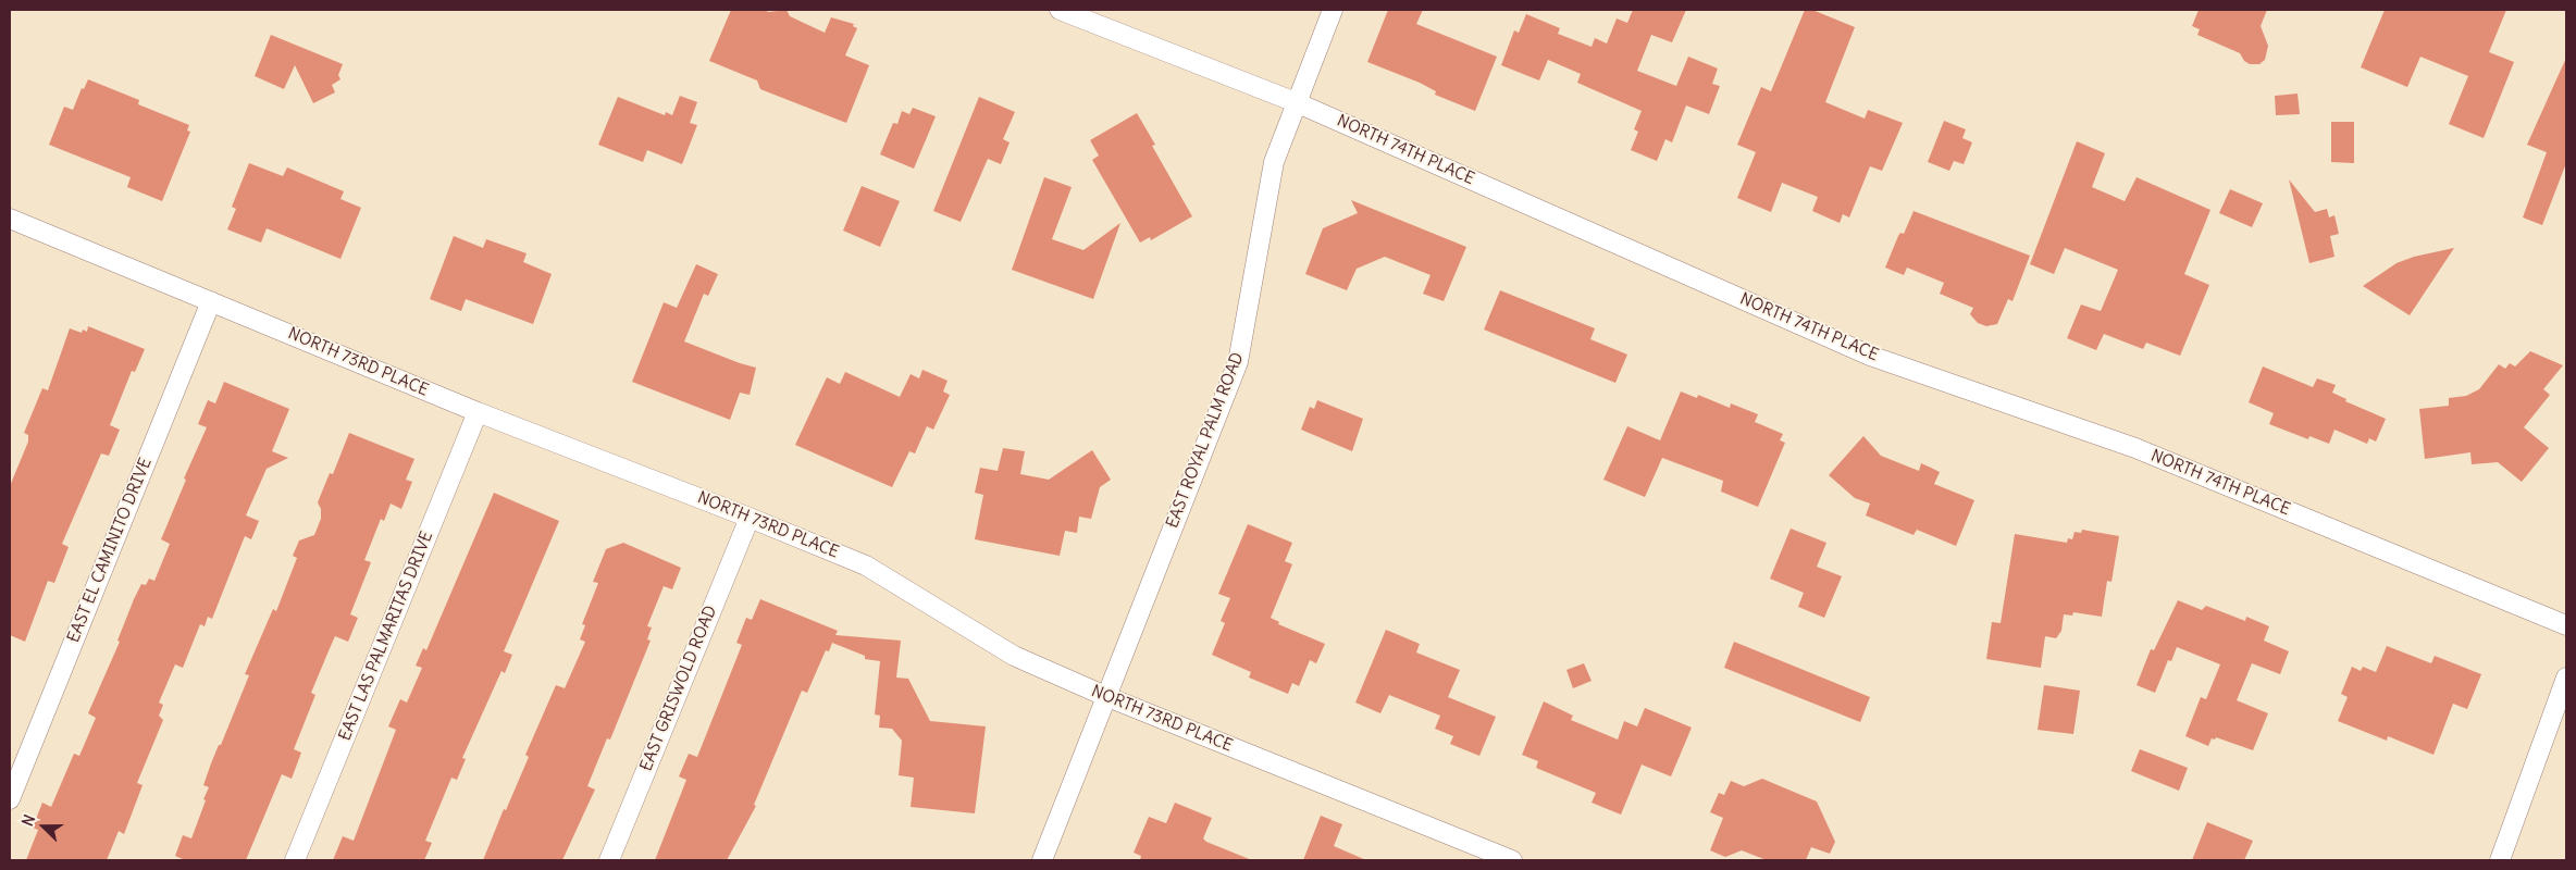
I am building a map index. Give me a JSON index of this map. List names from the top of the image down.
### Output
{
  "streets": {
    "street": [
      "NORTH 74TH PLACE",
      "NORTH 73RD PLACE",
      "EAST ROYAL PALM ROAD",
      "EAST EL CAMINITO DRIVE",
      "EAST LAS PALMARITAS DRIVE",
      "EAST GRISWOLD ROAD"
    ]
  },
  "crossings": [
    ["NORTH 74TH PLACE", "EAST ROYAL PALM ROAD"],
    ["NORTH 73RD PLACE", "EAST ROYAL PALM ROAD"],
    ["NORTH 73RD PLACE", "EAST EL CAMINITO DRIVE"],
    ["NORTH 73RD PLACE", "EAST LAS PALMARITAS DRIVE"],
    ["NORTH 73RD PLACE", "EAST GRISWOLD ROAD"]
  ],
  "north": "left"
}
